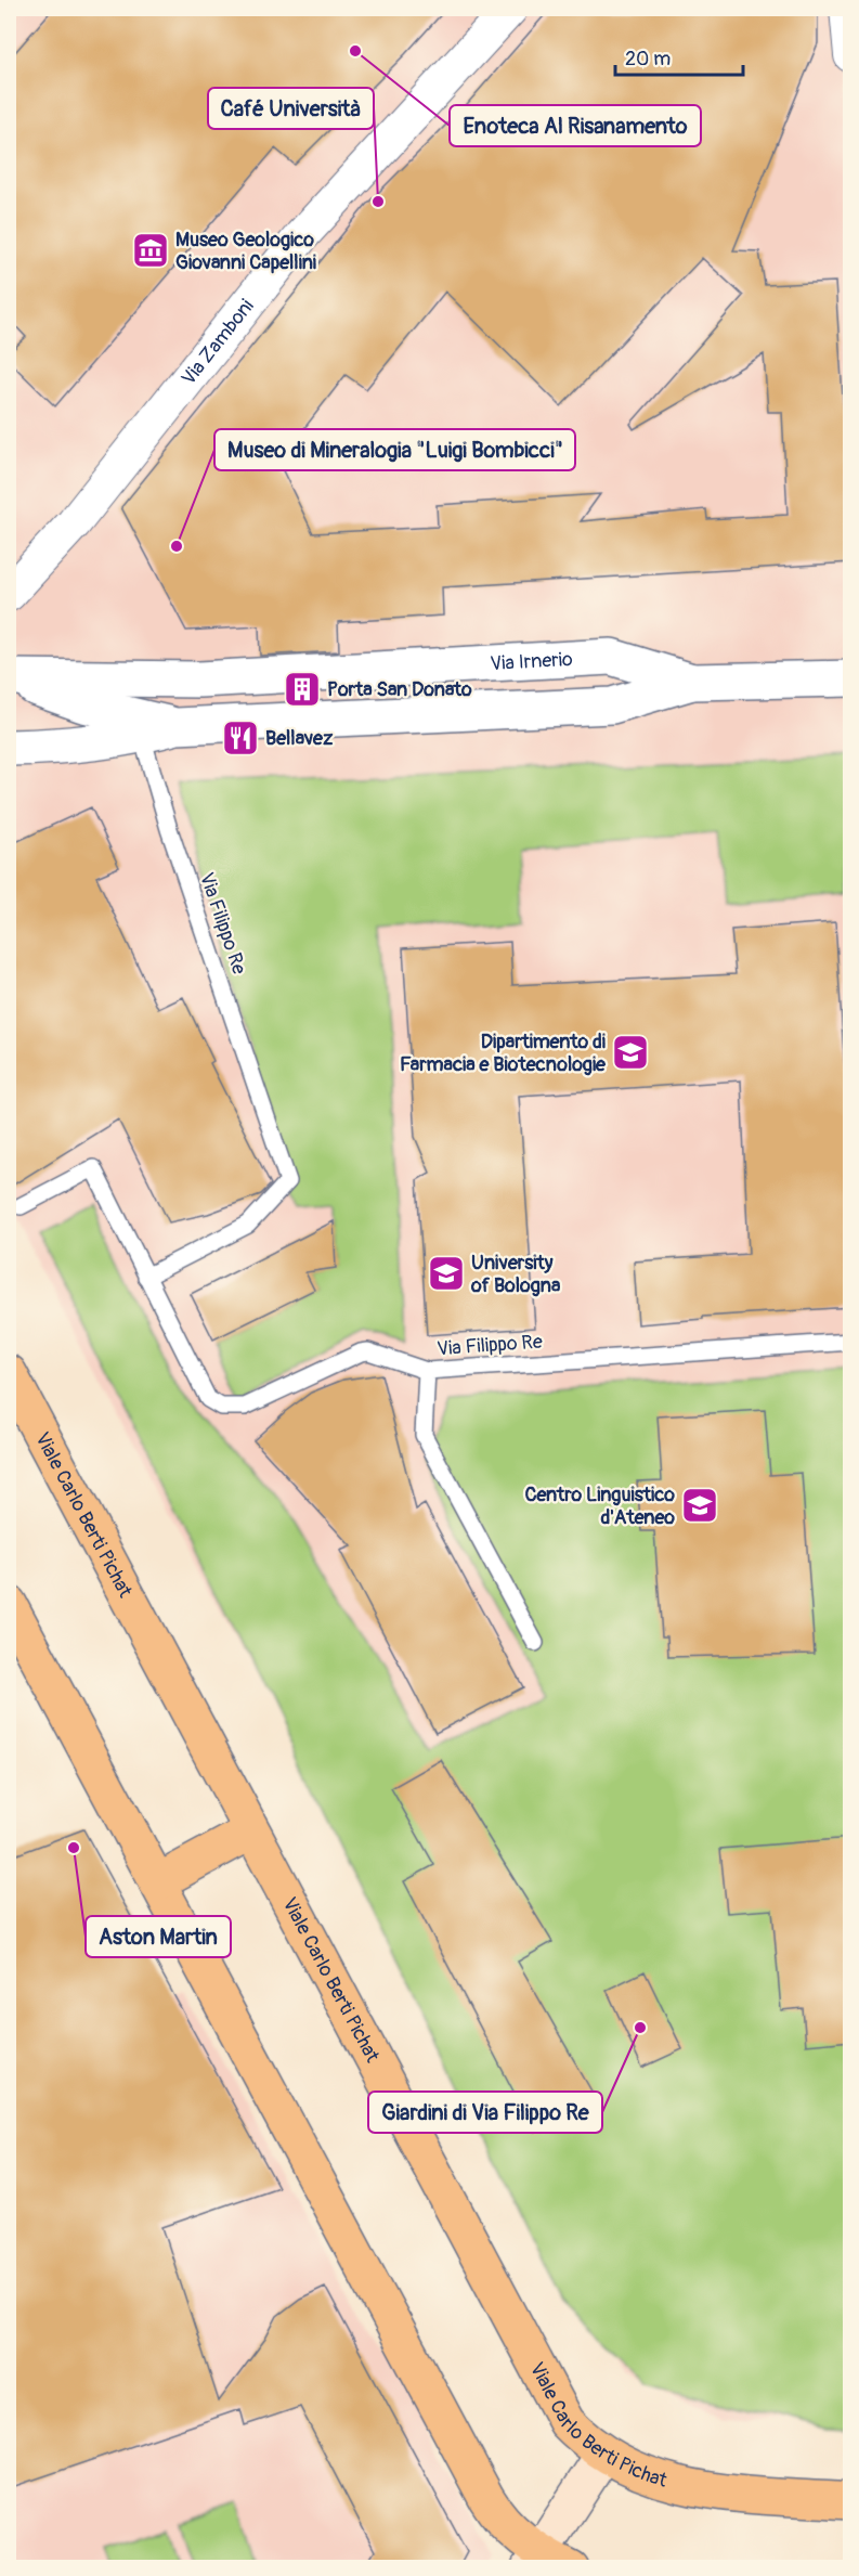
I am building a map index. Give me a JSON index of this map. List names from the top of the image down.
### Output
{
  "streets": {
    "main road": ["Viale Carlo Berti Pichat"],
    "street": ["Via Zamboni", "Via Irnerio"],
    "lane": ["Via Filippo Re"]
  },
  "places": {
    "other": [
      "Enoteca Al Risanamento",
      "Café Università",
      "Museo di Mineralogia \"Luigi Bombicci\"",
      "Aston Martin",
      "Giardini di Via Filippo Re"
    ],
    "museum": ["Museo Geologico Giovanni Capellini"],
    "building": ["Porta San Donato"],
    "restaurant": ["Bellavez"],
    "school or university": ["Dipartimento di Farmacia e Biotecnologie", "University of Bologna", "Centro Linguistico d'Ateneo"]
  },
  "scale_bar": "20 m"
}
